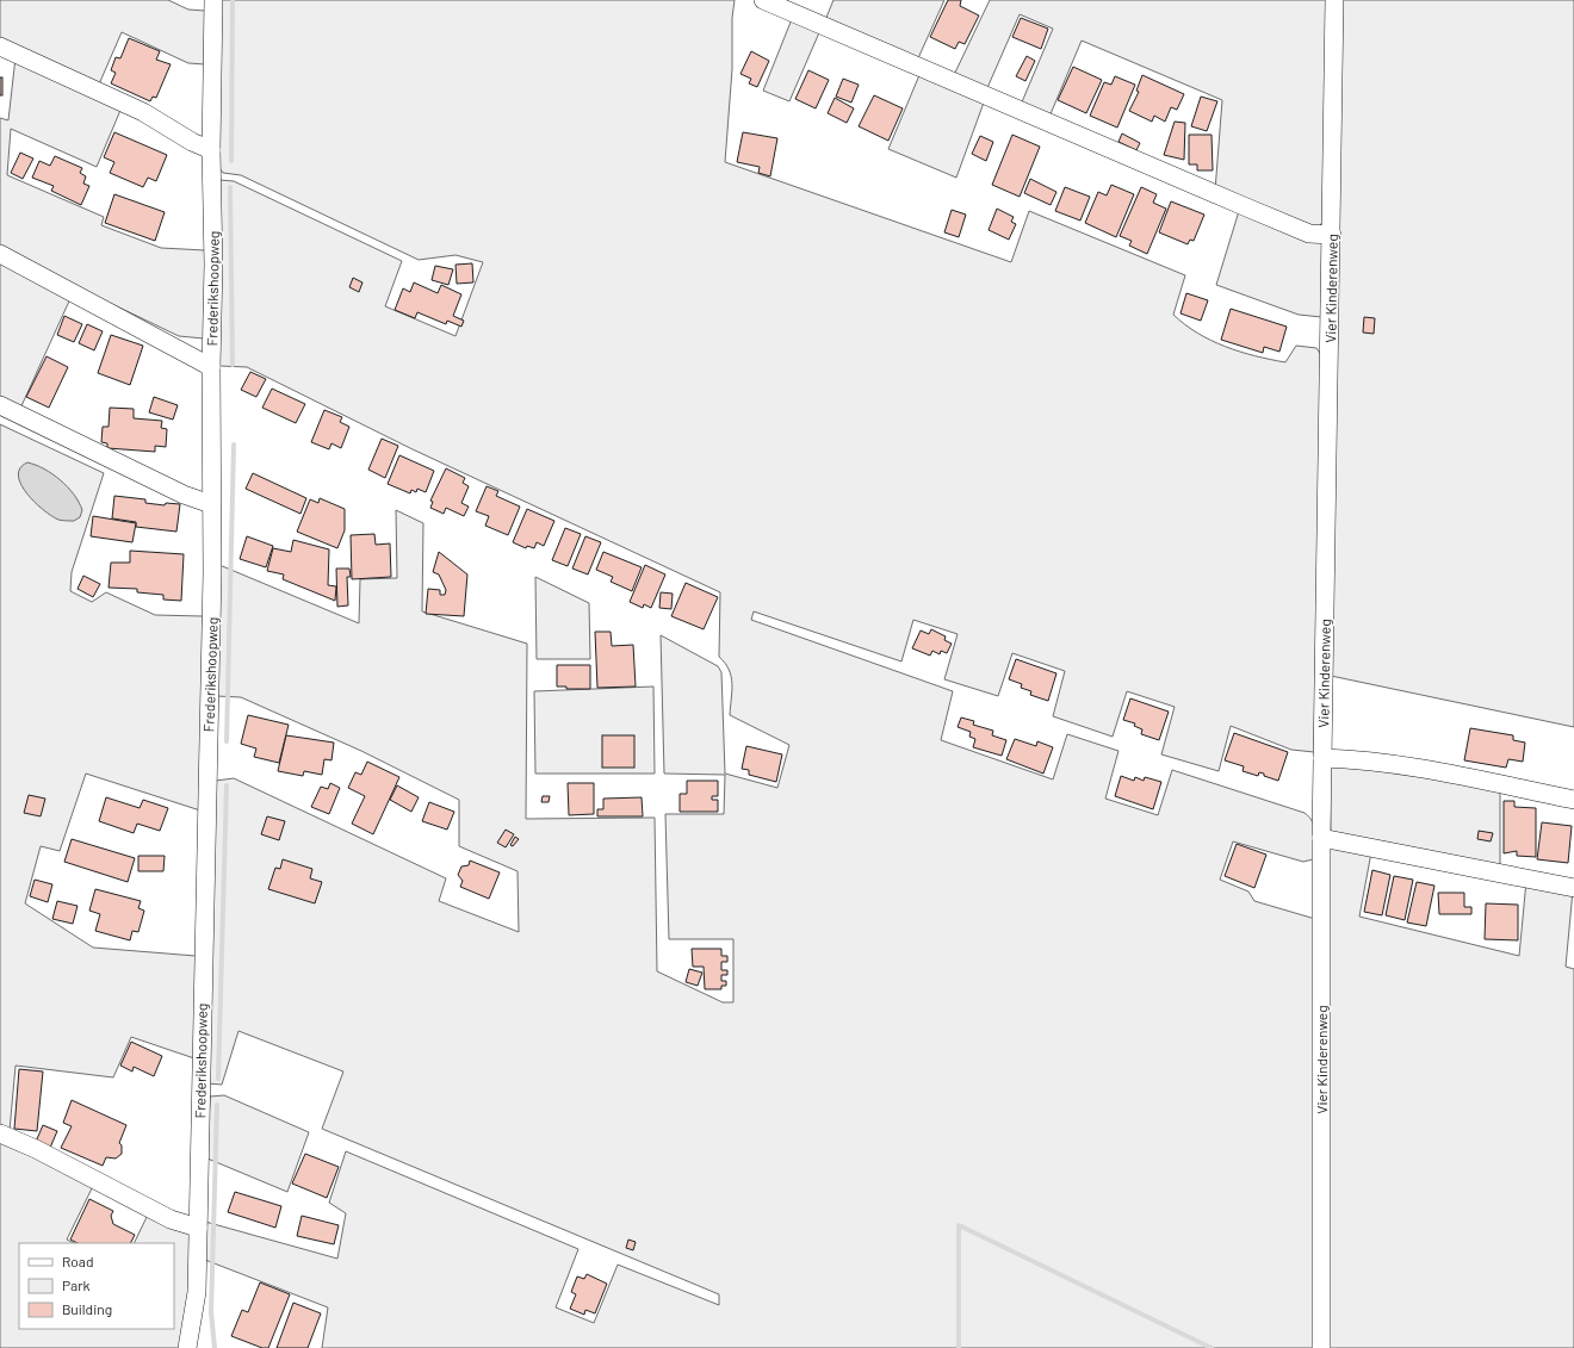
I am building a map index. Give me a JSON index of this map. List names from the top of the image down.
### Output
{
  "streets": {
    "street": ["Frederikshoopweg", "Vier Kinderenweg"]
  },
  "legend": ["Road", "Park", "Building"]
}
